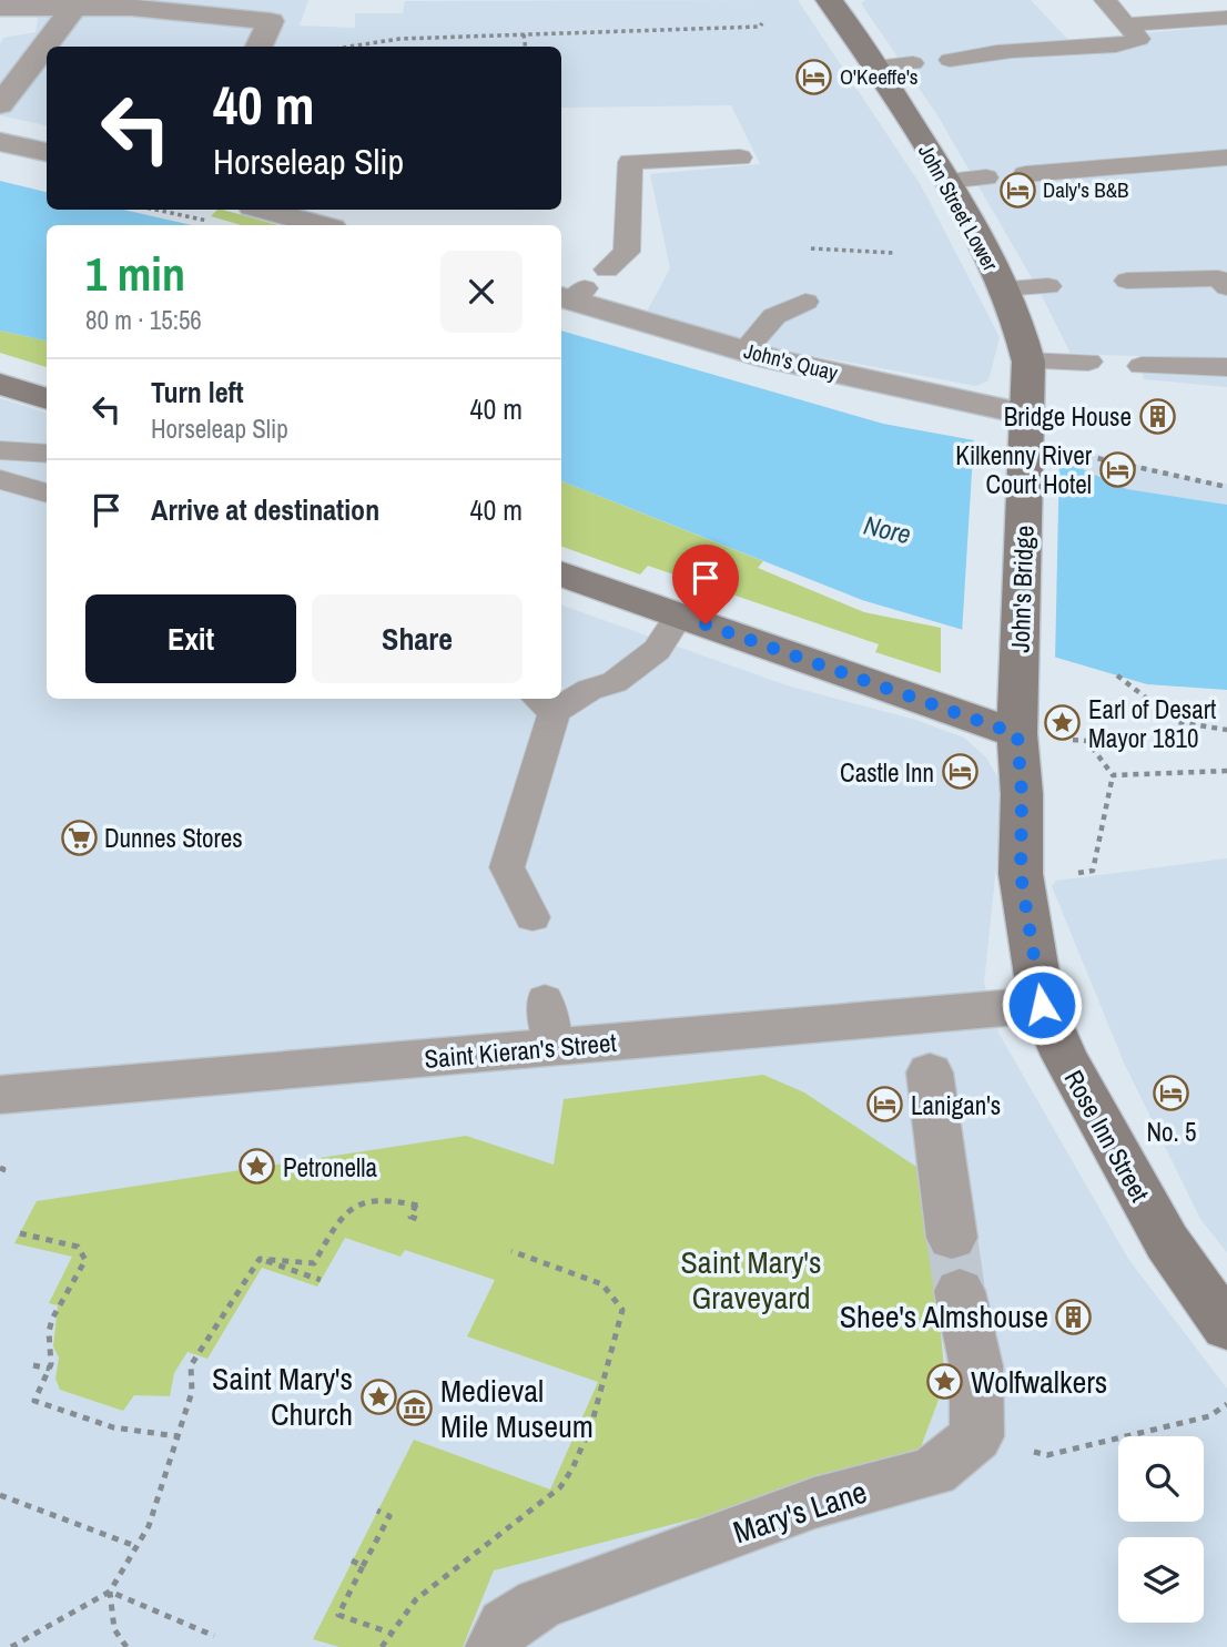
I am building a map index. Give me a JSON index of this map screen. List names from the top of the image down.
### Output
{
  "streets": {
    "main road": ["John Street Lower", "John's Bridge", "Rose Inn Street"],
    "street": ["John's Quay", "Saint Kieran's Street", "Mary's Lane"]
  },
  "crossings": [
    ["John Street Lower", "John's Quay"],
    ["John Street Lower", "John's Bridge"],
    ["John's Quay", "John's Bridge"],
    ["John's Bridge", "Rose Inn Street"],
    ["Saint Kieran's Street", "Rose Inn Street"]
  ],
  "water": ["Nore"],
  "parks": ["Saint Mary's Graveyard"],
  "places": {
    "hotel": [
      "O'Keeffe's",
      "Daly's B&B",
      "Kilkenny River Court Hotel",
      "Castle Inn",
      "No. 5",
      "Lanigan's"
    ],
    "building": ["Bridge House", "Shee's Almshouse"],
    "place": [
      "Earl of Desart Mayor 1810",
      "Petronella",
      "Wolfwalkers",
      "Saint Mary's Church"
    ],
    "supermarket": ["Dunnes Stores"],
    "museum": ["Medieval Mile Museum"]
  },
  "page": {
    "turn": ["40 m", "Horseleap Slip"],
    "heading": ["1 min", "80 m · 15:56"],
    "list": [
      {
        "name": "Turn left",
        "note": "Horseleap Slip",
        "value": "40 m"
      },
      {
        "name": "Arrive at destination",
        "value": "40 m"
      }
    ],
    "buttons": ["Exit", "Share"]
  }
}
